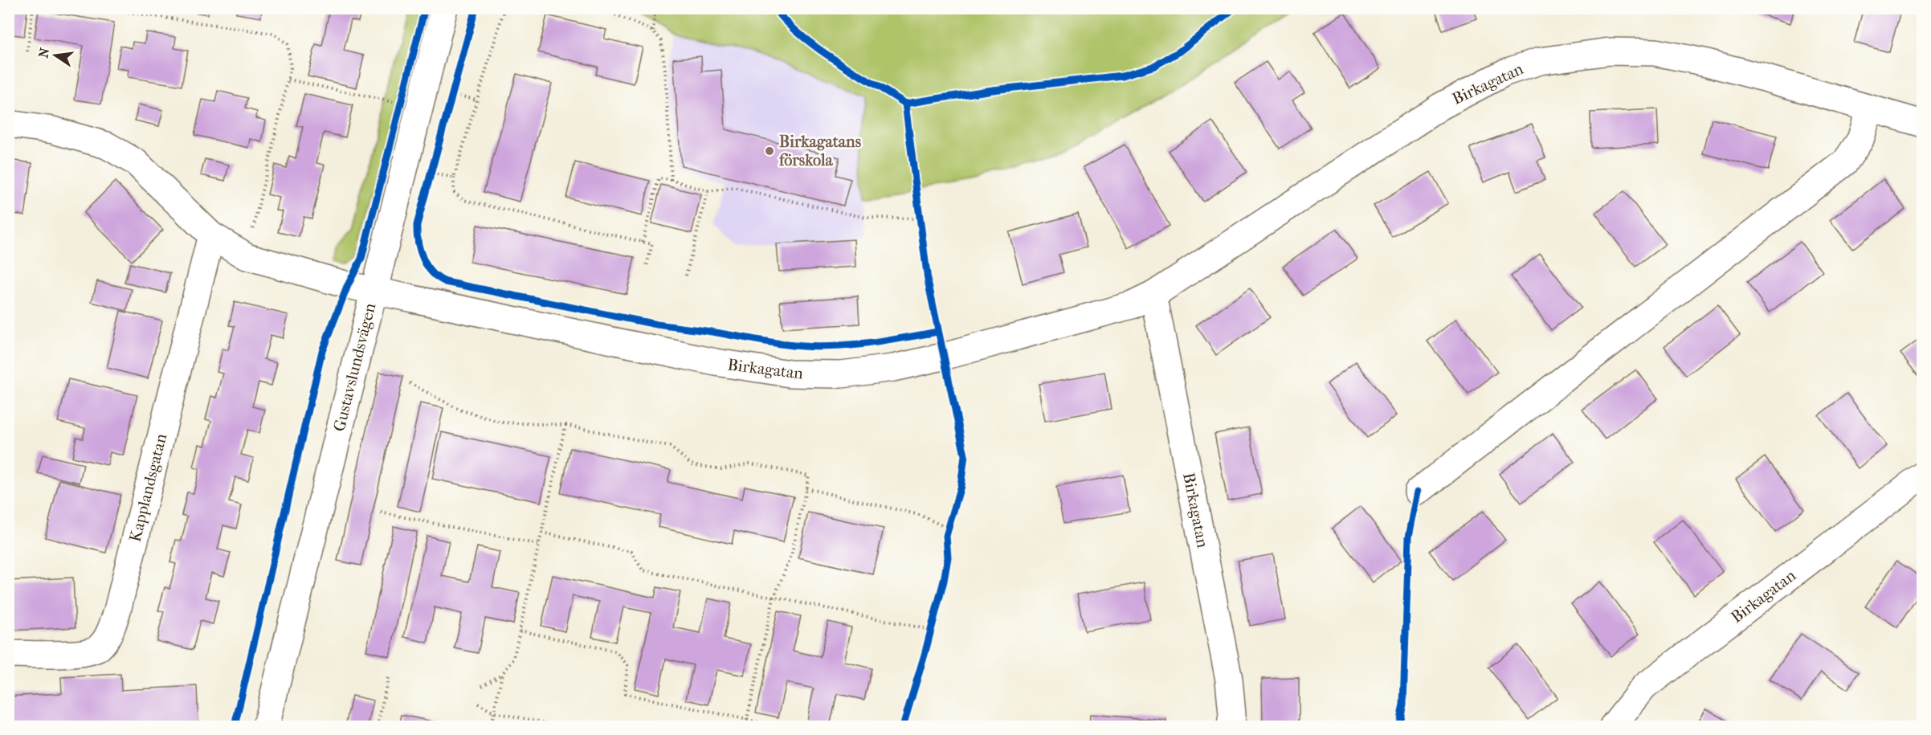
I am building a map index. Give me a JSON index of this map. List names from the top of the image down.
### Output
{
  "streets": {
    "street": ["Birkagatan", "Gustavslundsvägen", "Kapplandsgatan"]
  },
  "crossings": [
    ["Birkagatan", "Gustavslundsvägen"],
    ["Birkagatan", "Kapplandsgatan"]
  ],
  "places": ["Birkagatans förskola"],
  "north": "left"
}
